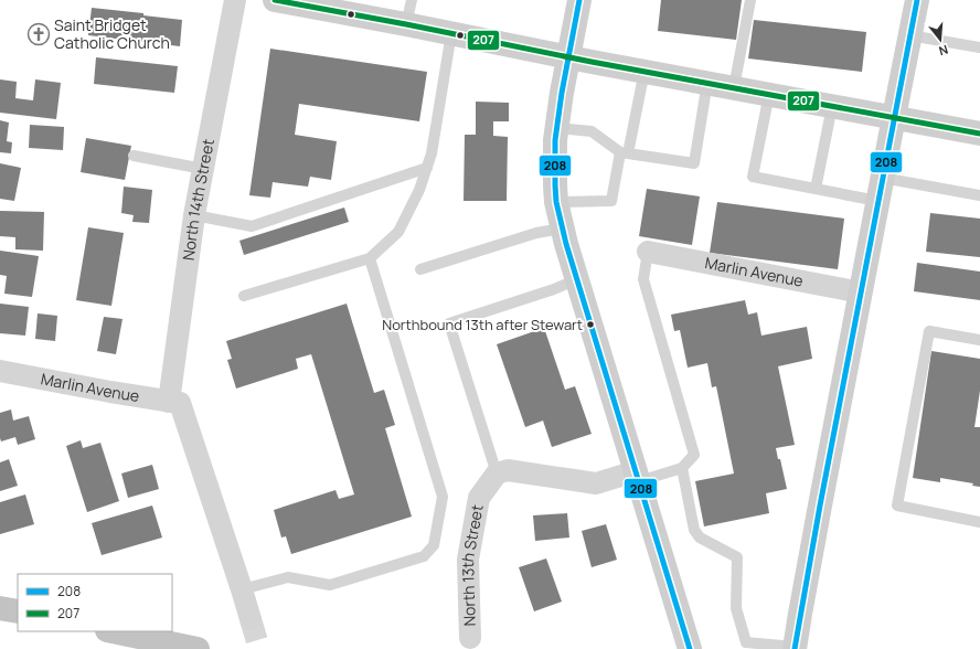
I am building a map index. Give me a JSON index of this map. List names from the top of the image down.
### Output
{
  "streets": {
    "street": ["North 14th Street", "Marlin Avenue", "North 13th Street"]
  },
  "crossings": [
    ["North 14th Street", "Marlin Avenue"]
  ],
  "places": {
    "church": ["Saint Bridget Catholic Church"],
    "other": ["Northbound 13th after Stewart"]
  },
  "lines": ["transit line 208", "transit line 207"],
  "legend": ["208", "207"],
  "north": "bottom"
}
